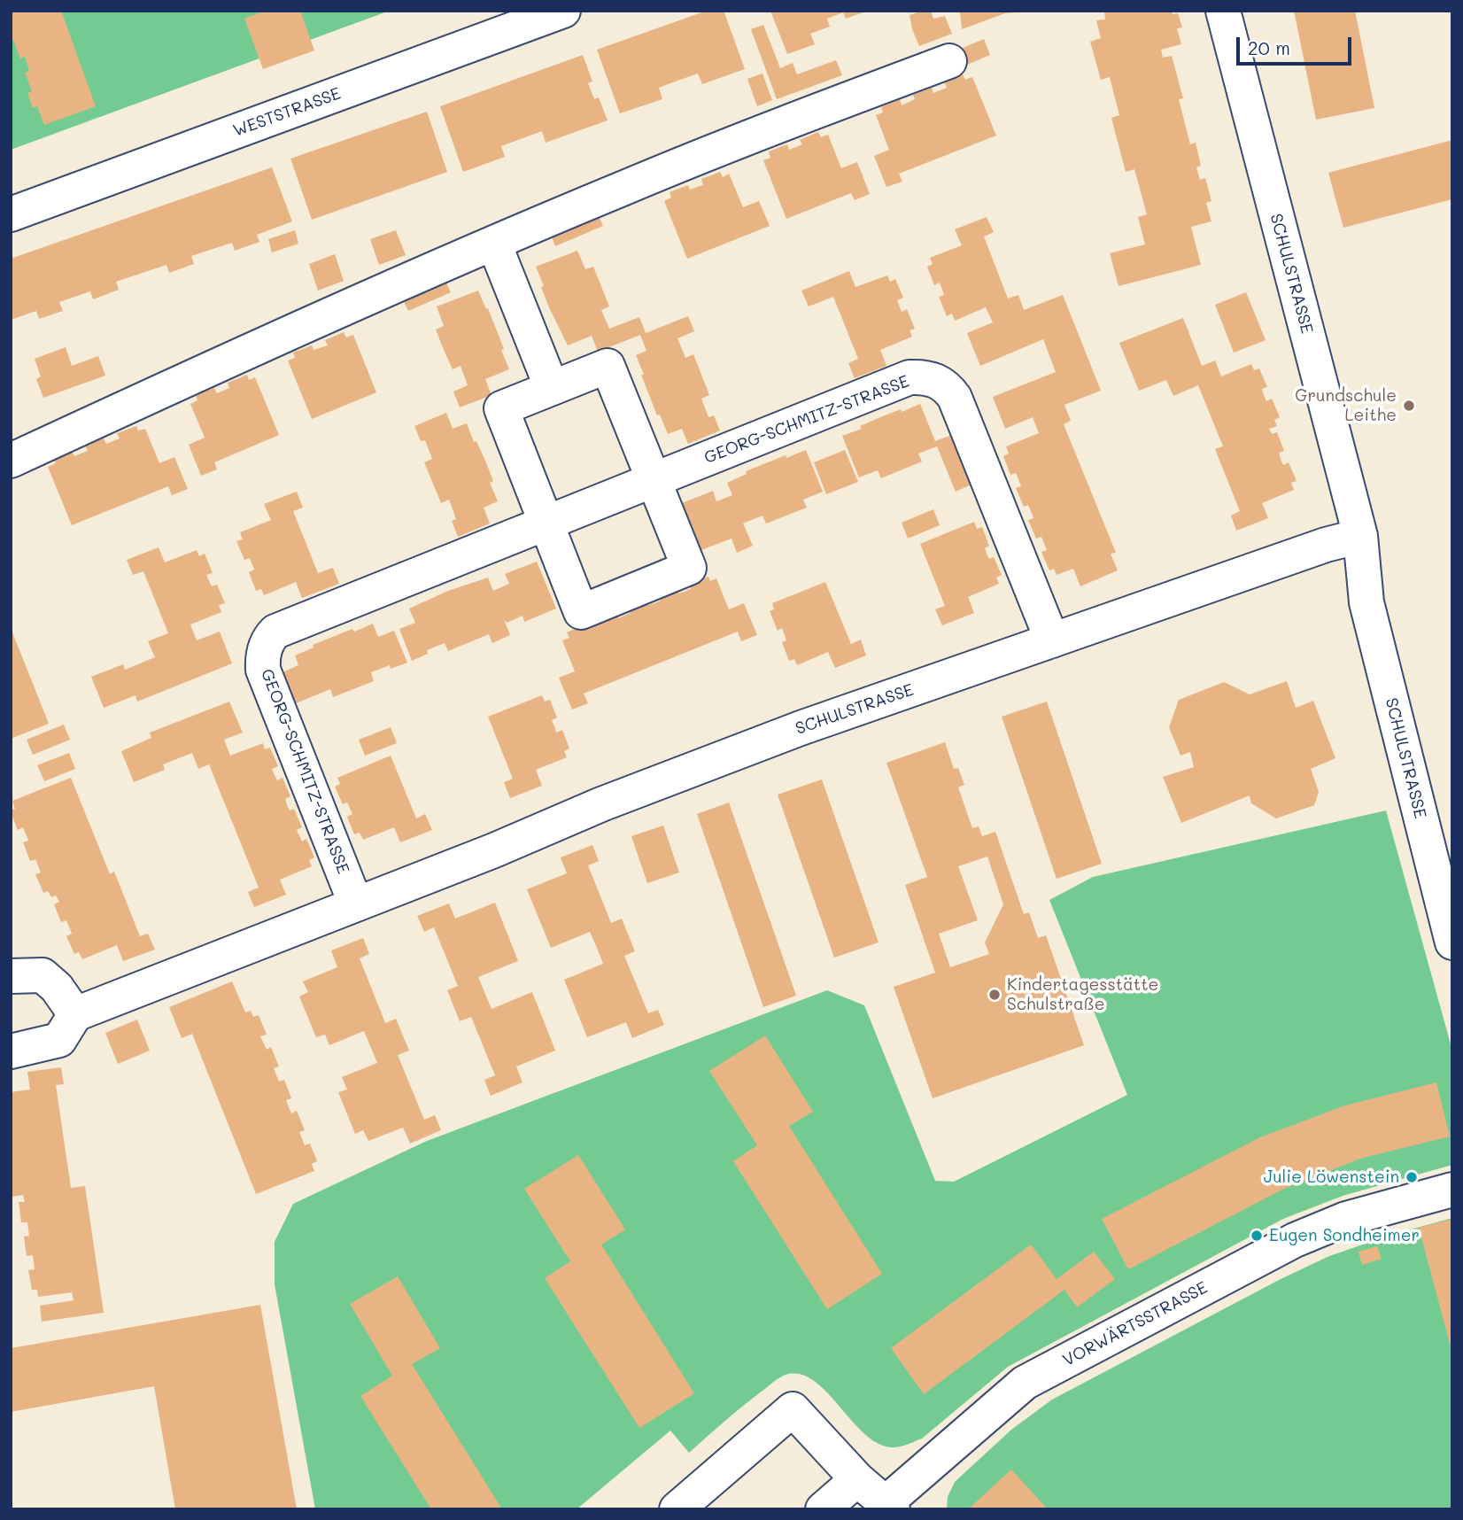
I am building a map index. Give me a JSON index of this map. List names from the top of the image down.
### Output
{
  "streets": {
    "street": [
      "WESTSTRASSE",
      "SCHULSTRASSE",
      "GEORG-SCHMITZ-STRASSE",
      "VORWÄRTSSTRASSE"
    ]
  },
  "crossings": [
    ["SCHULSTRASSE", "GEORG-SCHMITZ-STRASSE"]
  ],
  "places": [
    "Grundschule Leithe",
    "Kindertagesstätte Schulstraße",
    "Julie Löwenstein",
    "Eugen Sondheimer"
  ],
  "scale_bar": "20 m"
}
